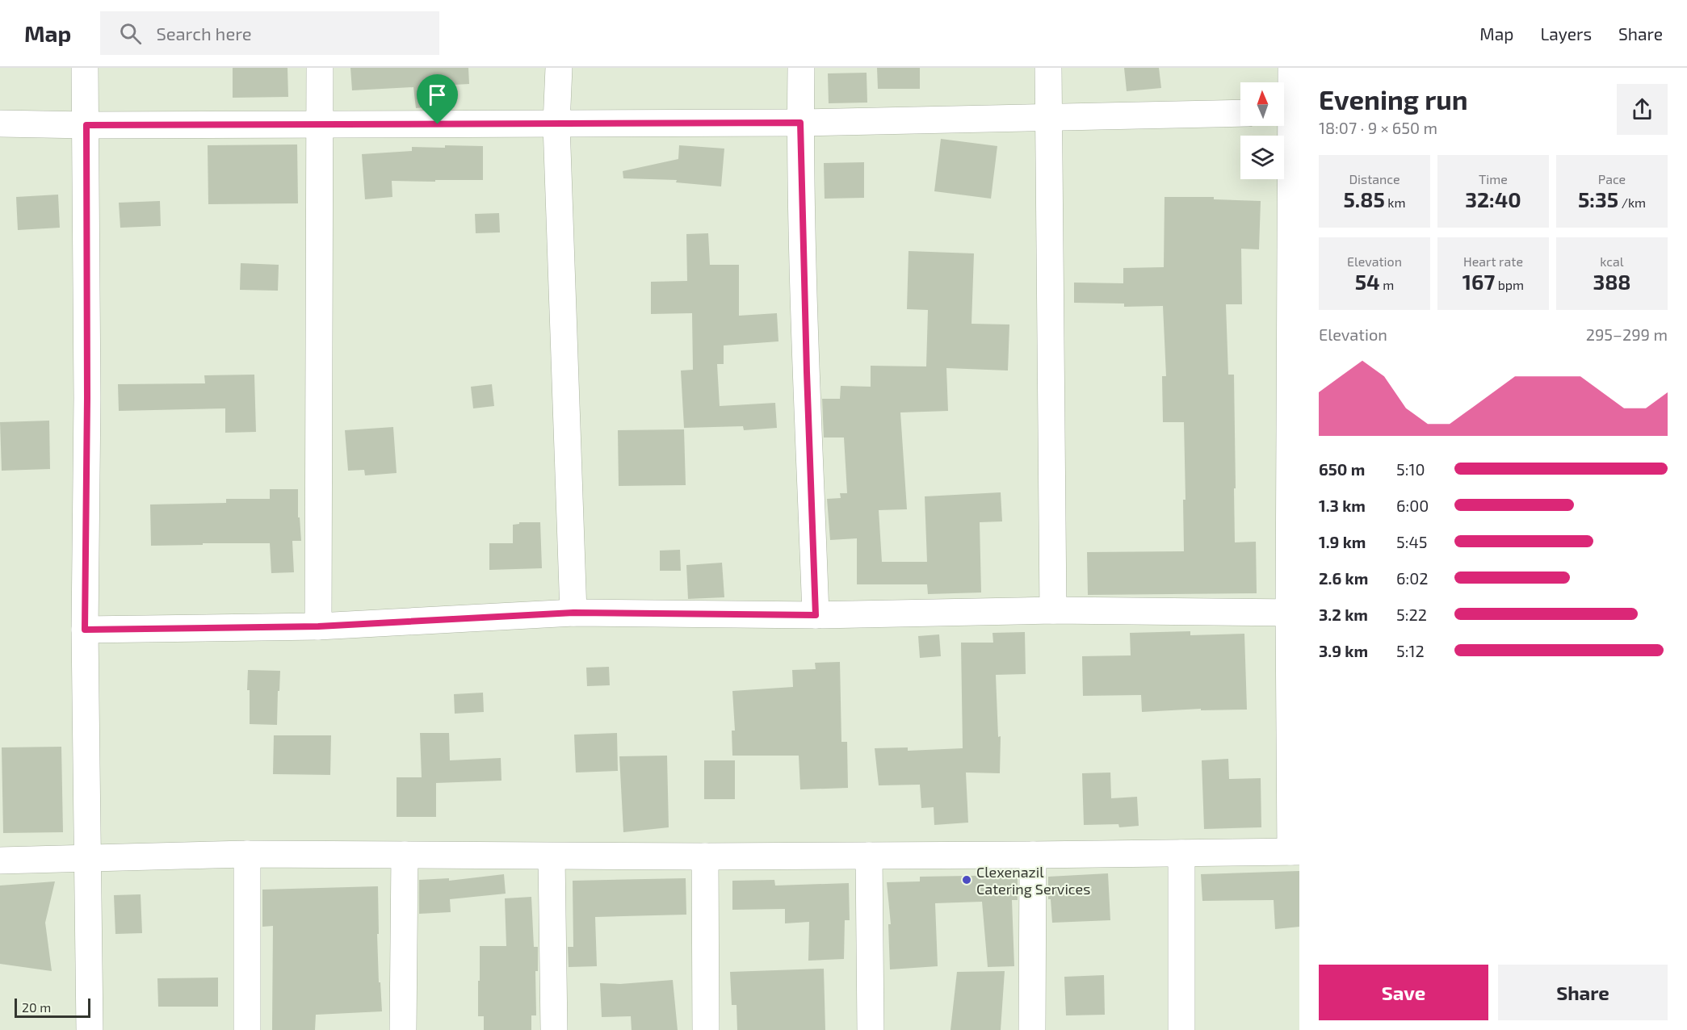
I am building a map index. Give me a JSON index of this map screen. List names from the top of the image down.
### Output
{
  "places": ["Clexenazil Catering Services"],
  "scale_bar": "20 m",
  "north": "top",
  "page": {
    "header": "Map",
    "search": "Search here",
    "nav": ["Map", "Layers", "Share"],
    "heading": ["Evening run", "18:07 · 9 × 650 m"],
    "stats": [
      ["Distance", "5.85 km"],
      ["Time", "32:40"],
      ["Pace", "5:35 /km"],
      ["Elevation", "54 m"],
      ["Heart rate", "167 bpm"],
      ["kcal", "388"]
    ],
    "chart": ["Elevation", "295–299 m"],
    "list": [
      {
        "name": "650 m",
        "note": "5:10"
      },
      {
        "name": "1.3 km",
        "note": "6:00"
      },
      {
        "name": "1.9 km",
        "note": "5:45"
      },
      {
        "name": "2.6 km",
        "note": "6:02"
      },
      {
        "name": "3.2 km",
        "note": "5:22"
      },
      {
        "name": "3.9 km",
        "note": "5:12"
      }
    ],
    "buttons": ["Save", "Share"],
    "scale": "20 m"
  }
}
